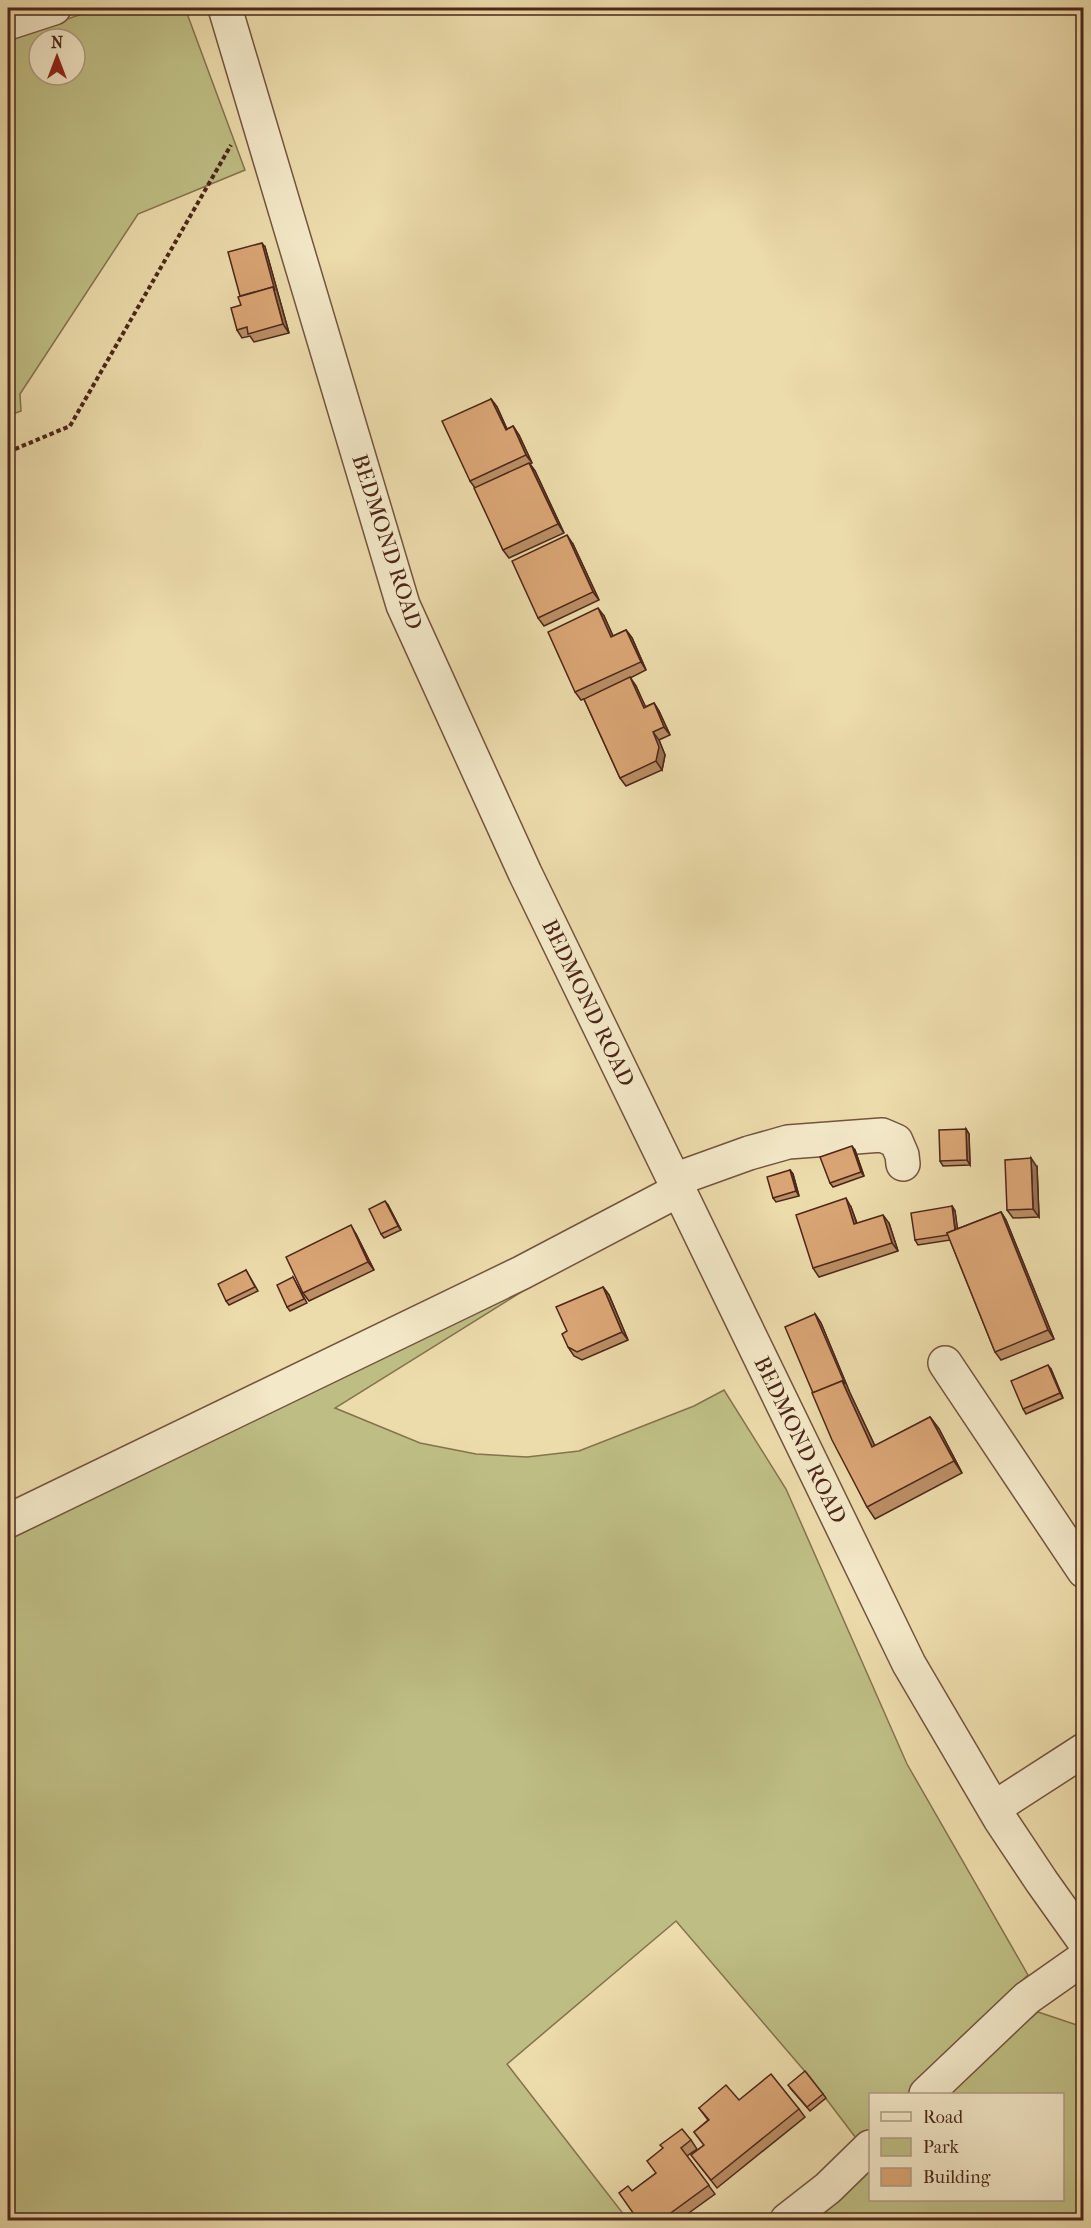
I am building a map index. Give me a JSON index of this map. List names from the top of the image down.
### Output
{
  "streets": {
    "street": ["BEDMOND ROAD"]
  },
  "legend": ["Road", "Park", "Building"],
  "north": "top"
}
